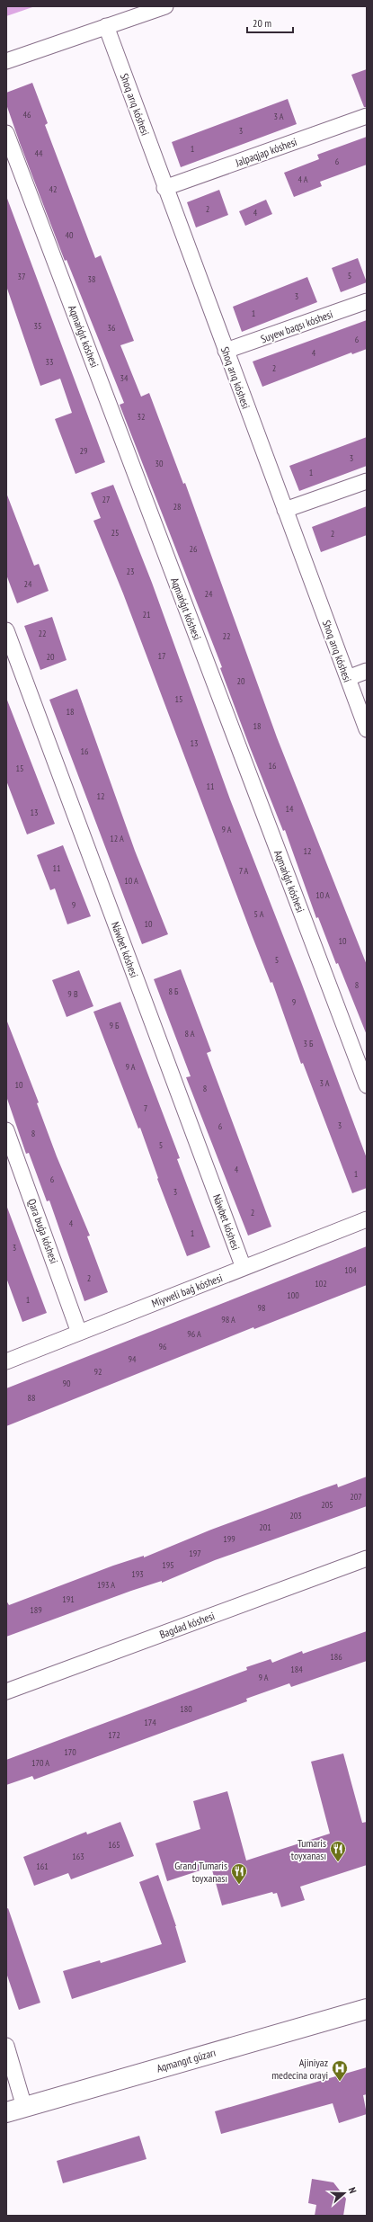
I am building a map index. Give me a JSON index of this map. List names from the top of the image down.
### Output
{
  "streets": {
    "street": [
      "Shoq arıq kóshesi",
      "Jalpaqjap kóshesi",
      "Suyew baqsı kóshesi",
      "Aqmańǵıt kóshesi",
      "Náwbet kóshesi",
      "Qara buǵa kóshesi",
      "Miyweli baǵ kóshesi",
      "Bagdad kóshesi",
      "Aqmangıt gúzarı"
    ]
  },
  "crossings": [
    ["Shoq arıq kóshesi", "Jalpaqjap kóshesi"],
    ["Shoq arıq kóshesi", "Suyew baqsı kóshesi"],
    ["Náwbet kóshesi", "Miyweli baǵ kóshesi"],
    ["Qara buǵa kóshesi", "Miyweli baǵ kóshesi"]
  ],
  "places": {
    "restaurant": ["Tumaris toyxanası", "Grand Tumaris toyxanası"],
    "hospital": ["Ajiniyaz medecina orayi"]
  },
  "house_numbers": [
    "46",
    "3 А",
    "3",
    "1",
    "44",
    "6",
    "4 А",
    "42",
    "2",
    "4",
    "40",
    "5",
    "37",
    "38",
    "3",
    "1",
    "35",
    "36",
    "6",
    "4",
    "33",
    "2",
    "34",
    "32",
    "29",
    "3",
    "30",
    "1",
    "27",
    "28",
    "25",
    "2",
    "26",
    "23",
    "24",
    "24",
    "21",
    "22",
    "22",
    "17",
    "20",
    "20",
    "15",
    "18",
    "18",
    "13",
    "16",
    "16",
    "15",
    "11",
    "12",
    "14",
    "13",
    "9 А",
    "12 А",
    "12",
    "11",
    "7 А",
    "10 А",
    "10 А",
    "9",
    "5 А",
    "10",
    "10",
    "5",
    "8",
    "8 Б",
    "9 В",
    "9",
    "9 Б",
    "8 А",
    "3 Б",
    "9 А",
    "3 А",
    "10",
    "8",
    "7",
    "3",
    "6",
    "8",
    "5",
    "4",
    "1",
    "6",
    "3",
    "2",
    "4",
    "1",
    "3",
    "104",
    "2",
    "102",
    "100",
    "1",
    "98",
    "98 А",
    "96 А",
    "96",
    "94",
    "92",
    "90",
    "88",
    "207",
    "205",
    "203",
    "201",
    "199",
    "197",
    "195",
    "193",
    "193 А",
    "191",
    "189",
    "186",
    "184",
    "9 А",
    "180",
    "174",
    "172",
    "170",
    "170 А",
    "165",
    "163",
    "161"
  ],
  "scale_bar": "20 m",
  "north": "right"
}
